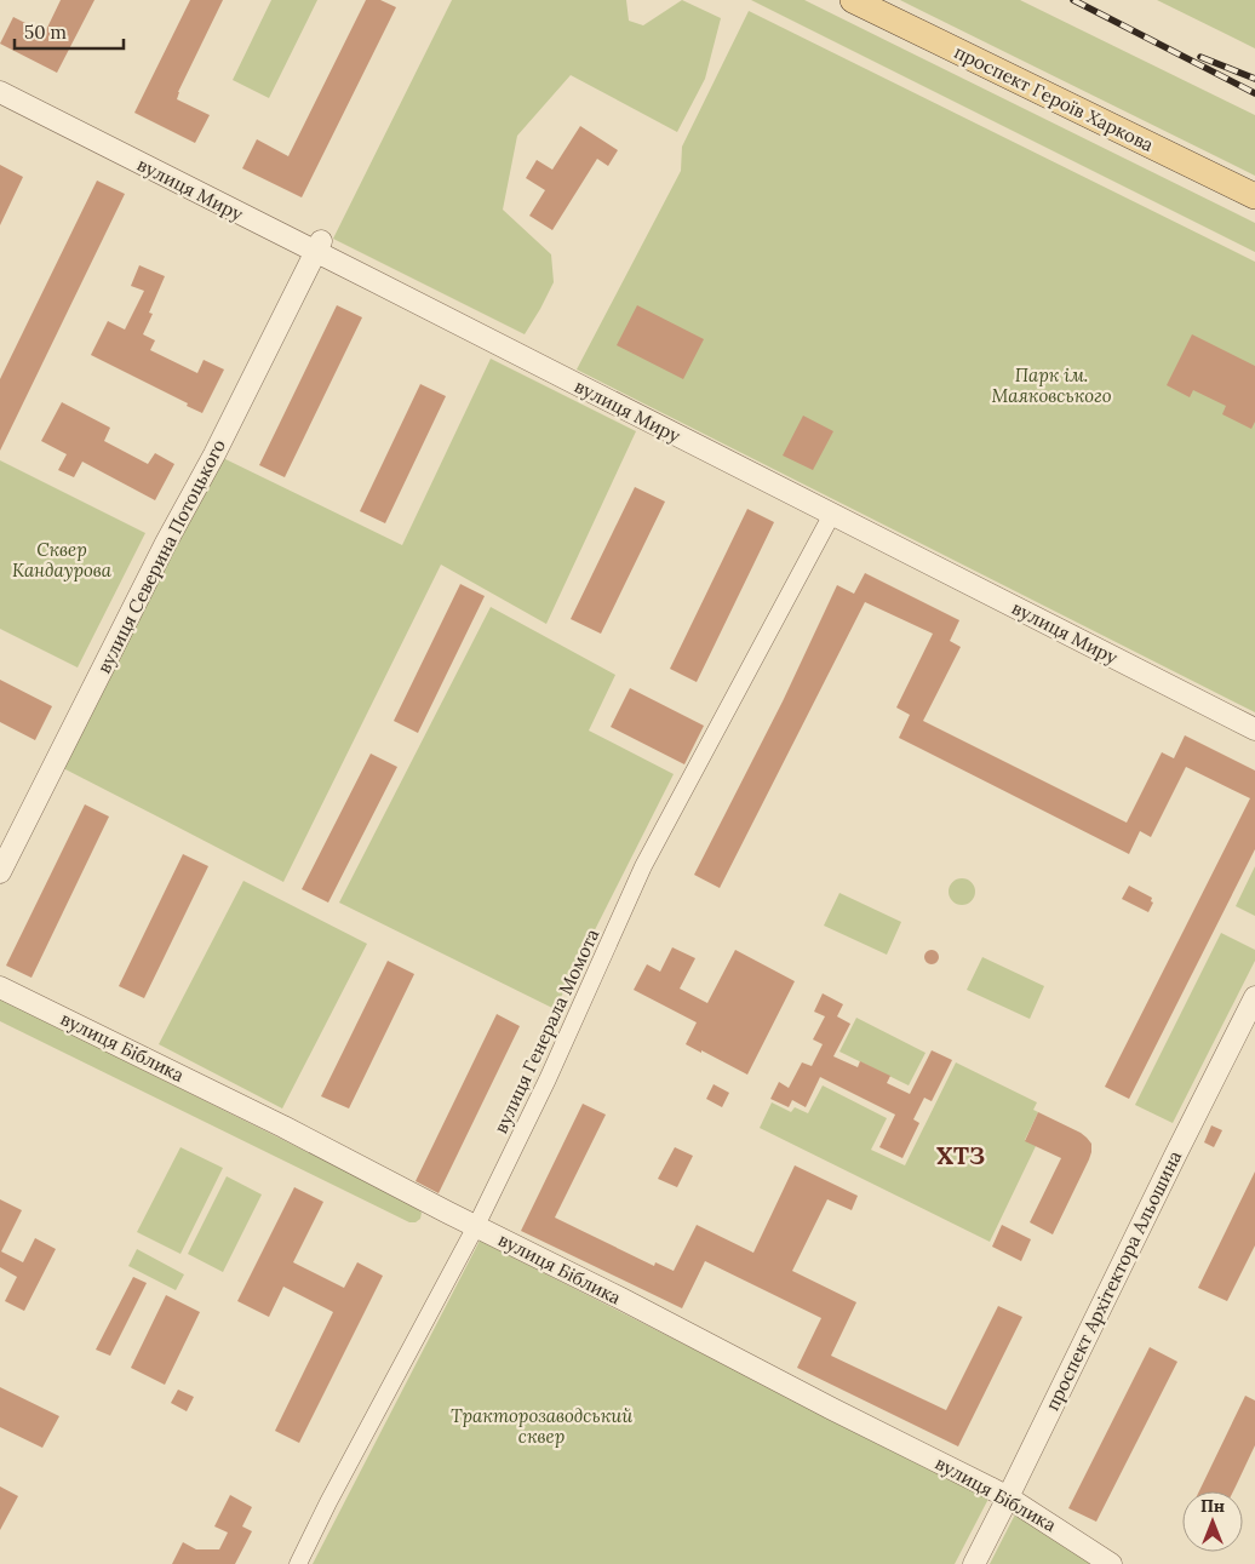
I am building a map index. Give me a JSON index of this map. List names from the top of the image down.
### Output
{
  "streets": {
    "main road": ["проспект Героїв Харкова"],
    "street": [
      "вулиця Миру",
      "вулиця Северина Потоцького",
      "вулиця Генерала Момота",
      "вулиця Біблика",
      "проспект Архітектора Альошина"
    ]
  },
  "crossings": [
    ["вулиця Миру", "вулиця Северина Потоцького"],
    ["вулиця Миру", "вулиця Генерала Момота"],
    ["вулиця Генерала Момота", "вулиця Біблика"],
    ["вулиця Біблика", "проспект Архітектора Альошина"]
  ],
  "districts": ["ХТЗ"],
  "parks": ["Парк ім. Маяковського", "Сквер Кандаурова", "Тракторозаводський сквер"],
  "scale_bar": "50 m",
  "north": "top"
}
